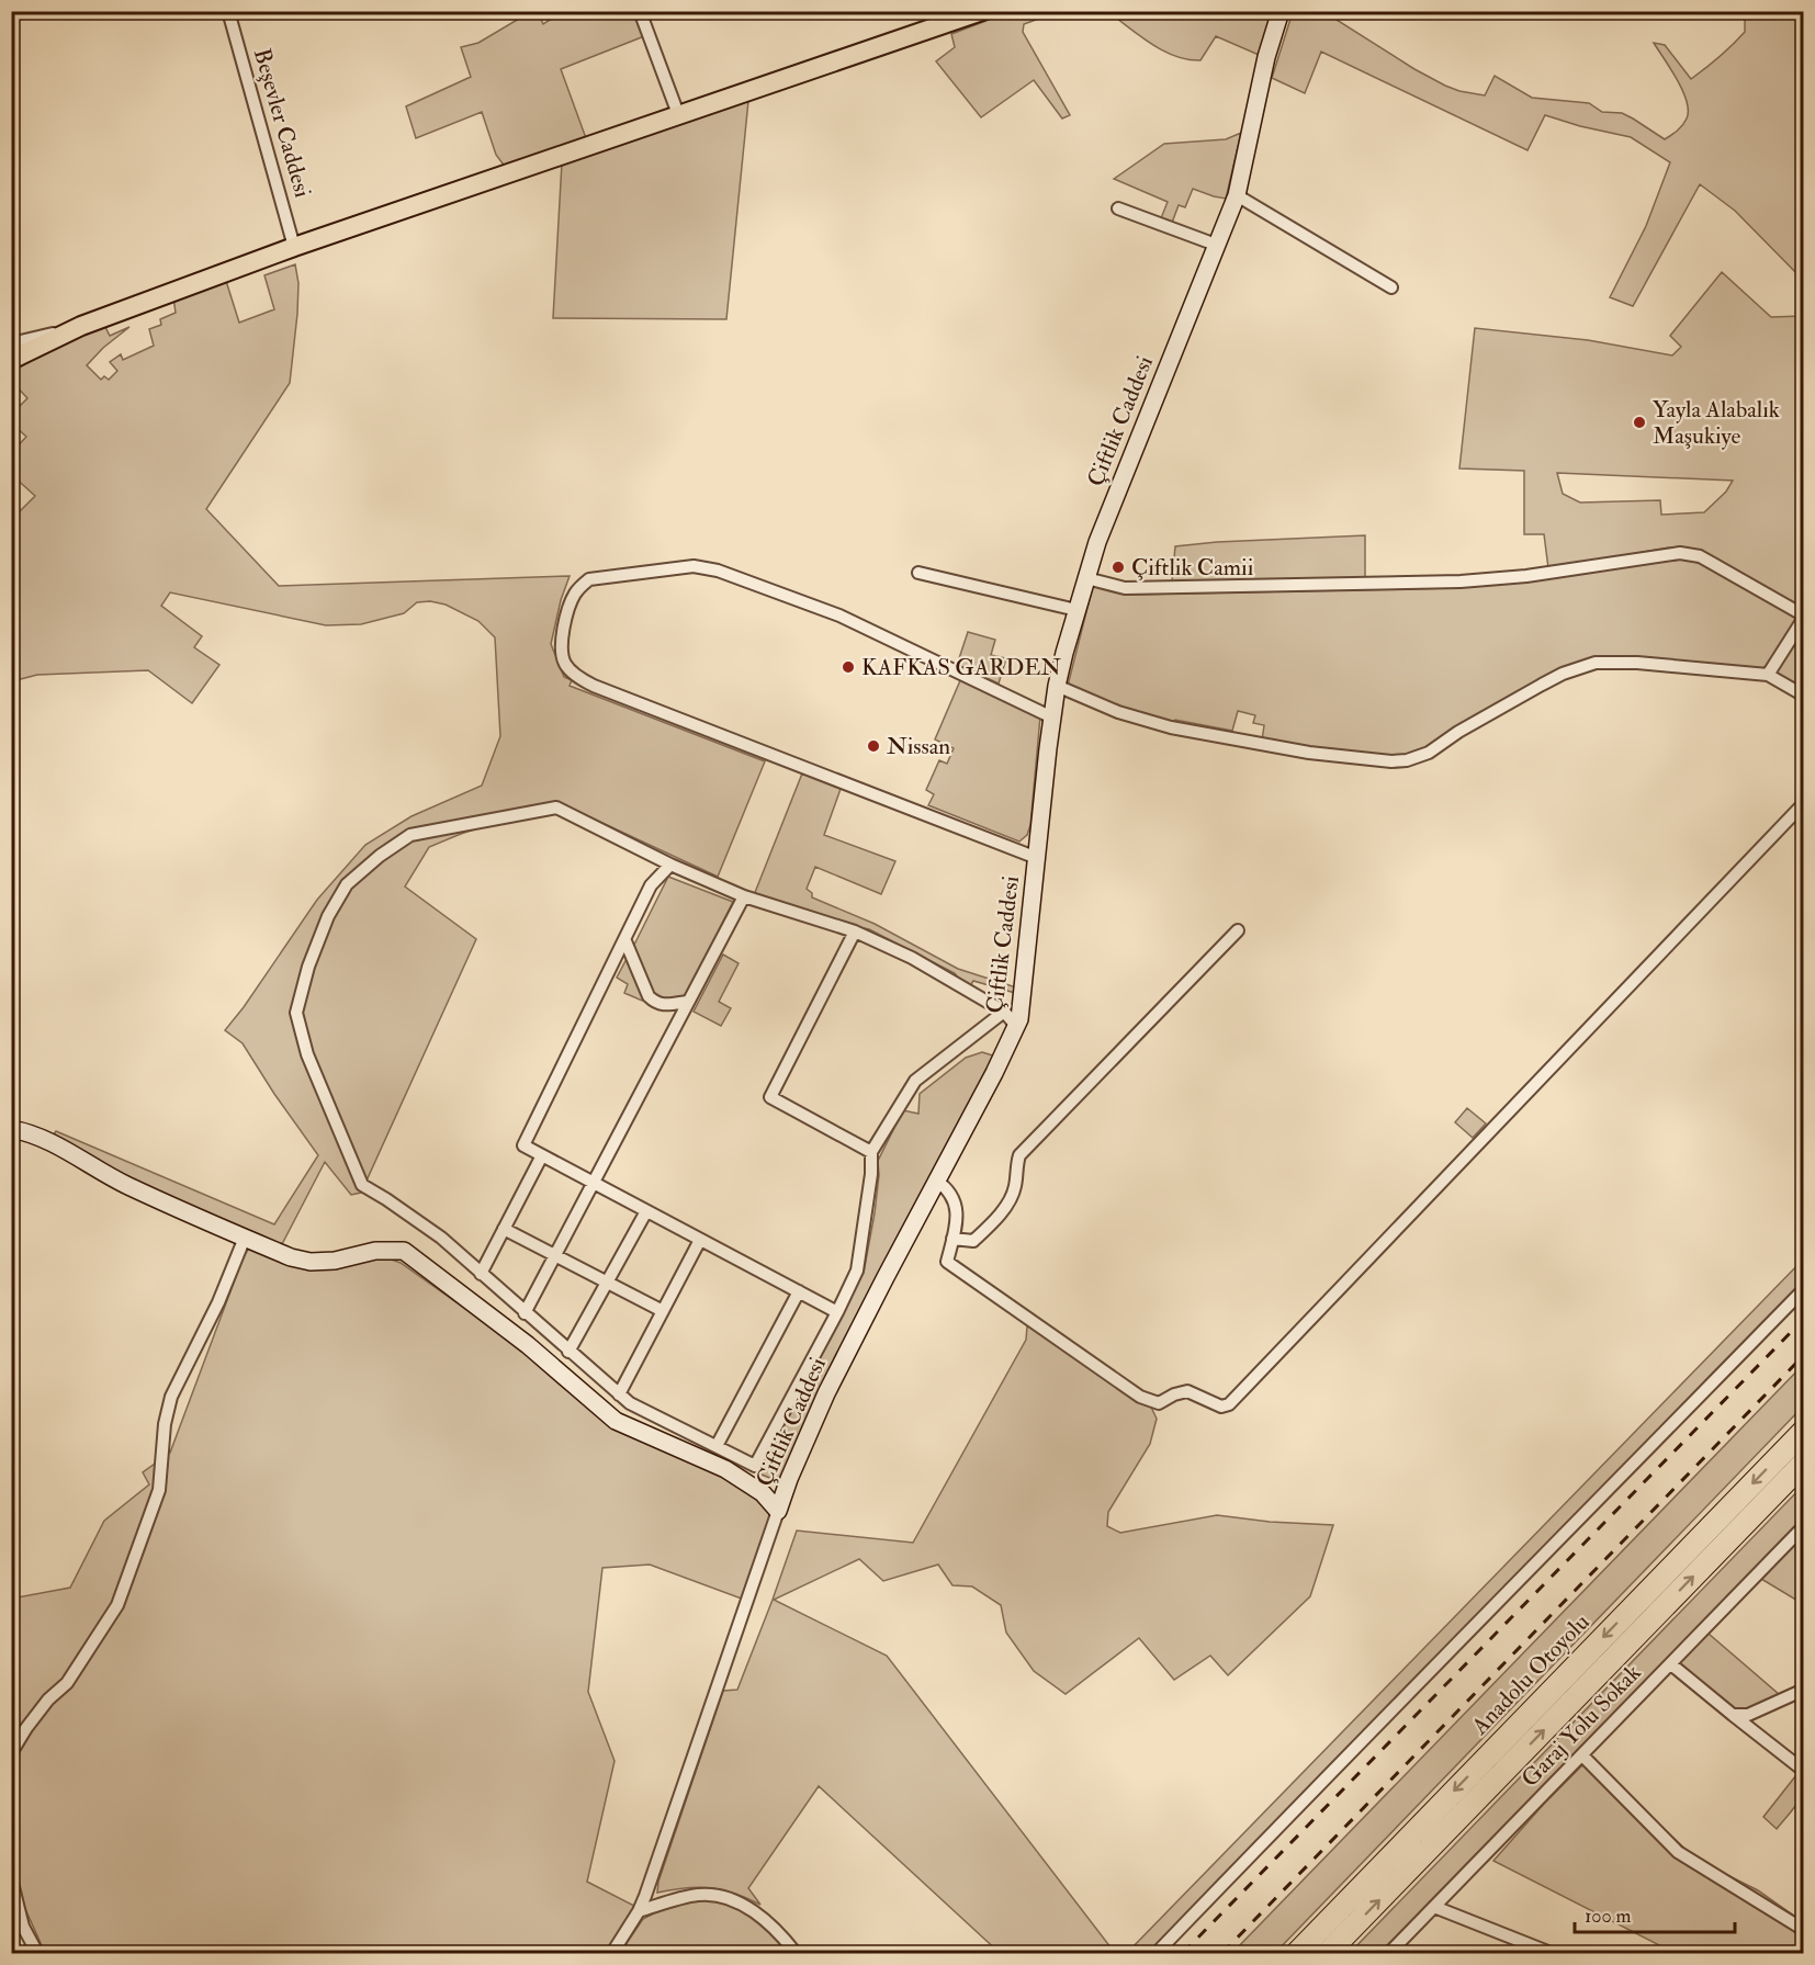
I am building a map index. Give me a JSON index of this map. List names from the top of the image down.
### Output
{
  "streets": {
    "highway": ["Anadolu Otoyolu"],
    "street": ["Beşevler Caddesi", "Çiftlik Caddesi", "Garaj Yolu Sokak"]
  },
  "places": [
    "Yayla Alabalık Maşukiye",
    "Çiftlik Camii",
    "KAFKAS GARDEN",
    "Nissan"
  ],
  "scale_bar": "100 m"
}
